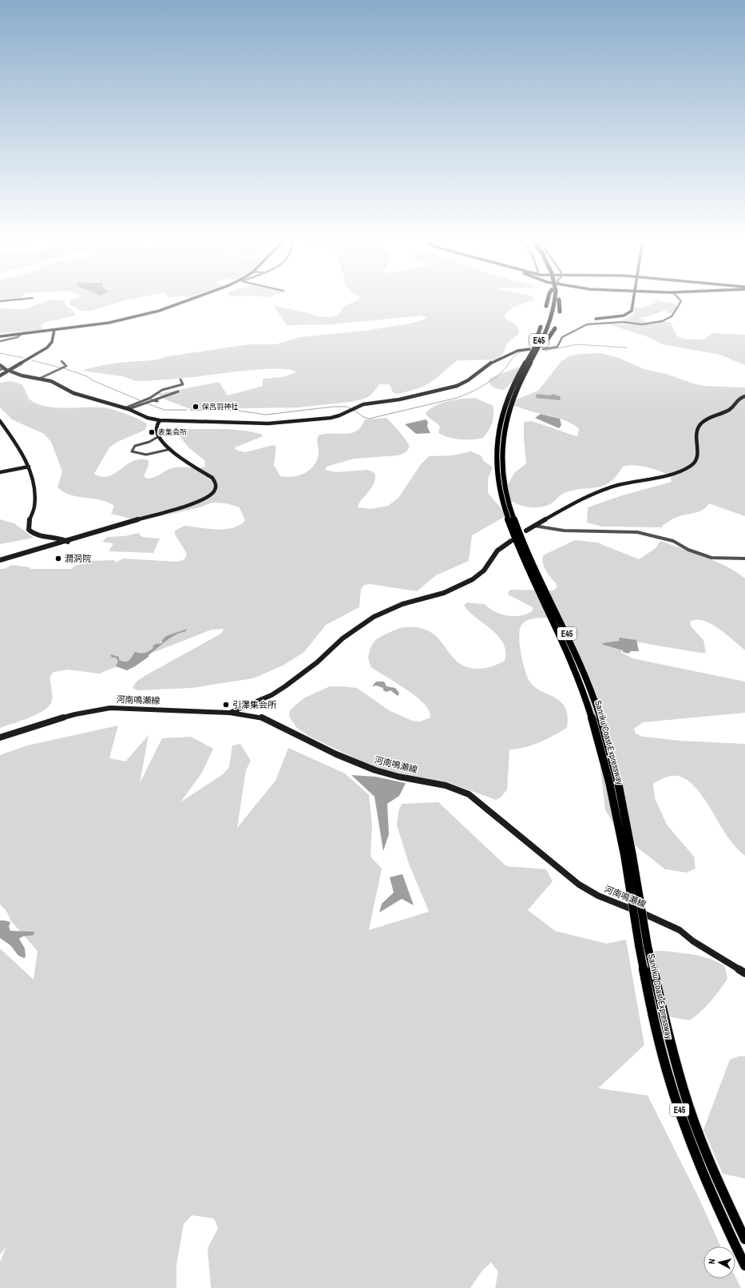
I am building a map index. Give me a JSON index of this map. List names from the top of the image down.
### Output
{
  "streets": {
    "highway": ["E45", "Sanriku Coast Expressway"],
    "street": ["河南鳴瀬線"]
  },
  "places": [
    "保呂羽神社",
    "表集会所",
    "澗洞院",
    "引澤集会所"
  ],
  "north": "left"
}
